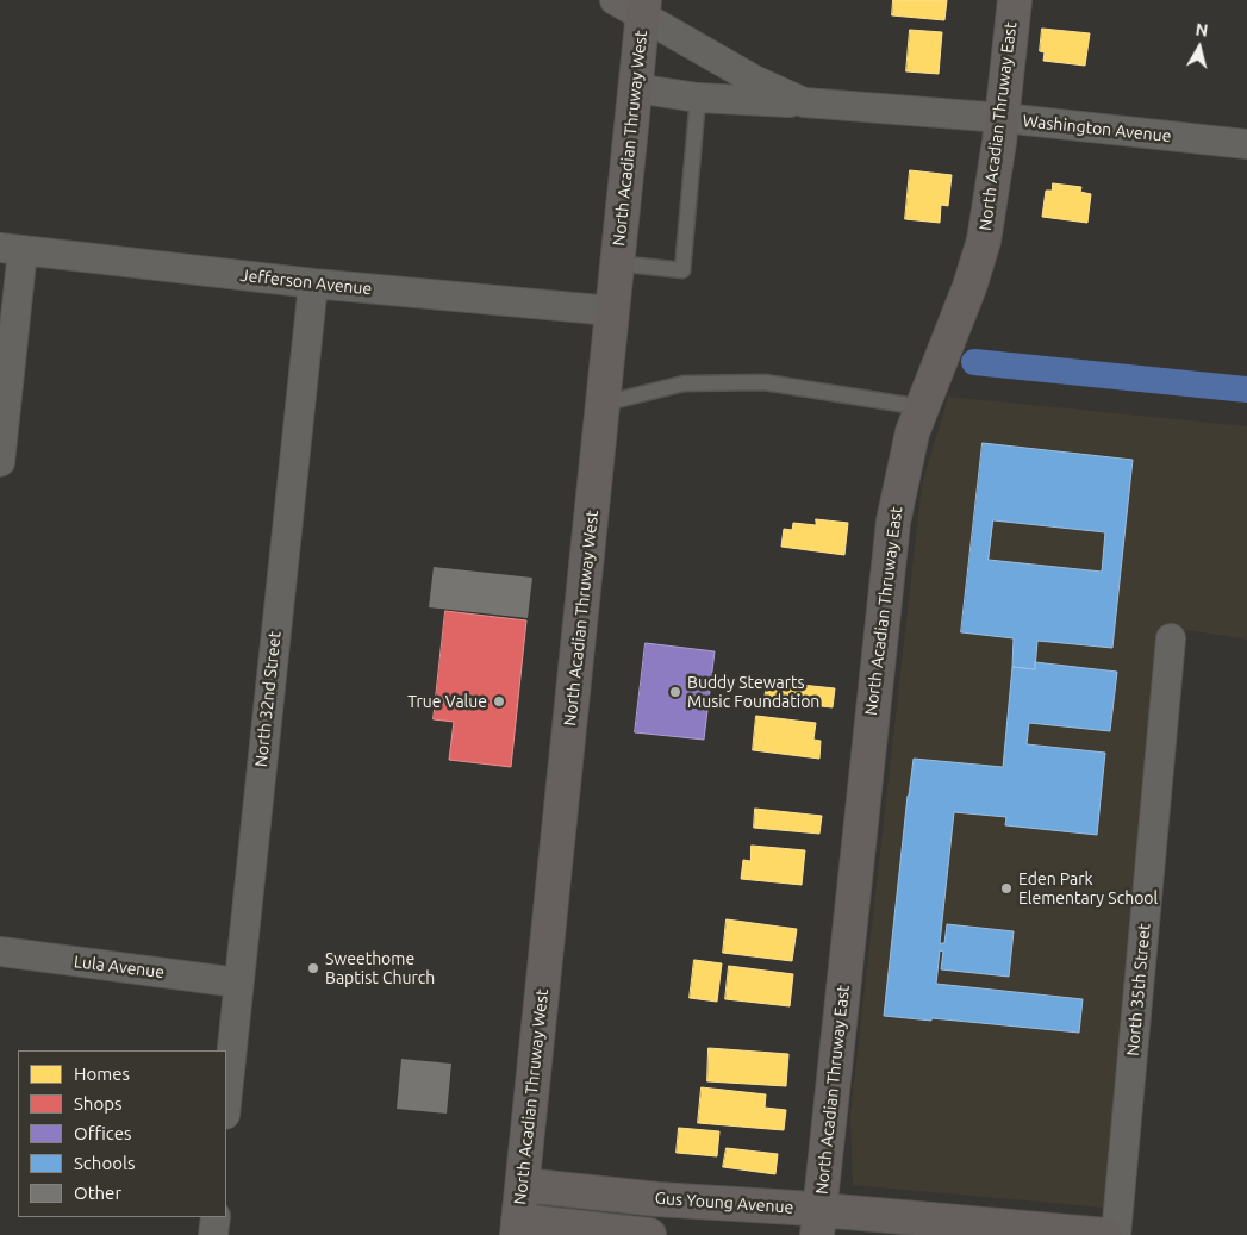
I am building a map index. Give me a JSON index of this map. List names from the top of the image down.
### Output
{
  "streets": {
    "street": [
      "North Acadian Thruway East",
      "Washington Avenue",
      "North Acadian Thruway West",
      "Jefferson Avenue",
      "North 32nd Street",
      "Lula Avenue",
      "North 35th Street",
      "Gus Young Avenue"
    ]
  },
  "crossings": [
    ["North Acadian Thruway East", "Washington Avenue"],
    ["North Acadian Thruway East", "Gus Young Avenue"],
    ["Washington Avenue", "North Acadian Thruway West"],
    ["North Acadian Thruway West", "Jefferson Avenue"],
    ["North Acadian Thruway West", "Gus Young Avenue"],
    ["Jefferson Avenue", "North 32nd Street"],
    ["North 32nd Street", "Lula Avenue"]
  ],
  "places": [
    "Buddy Stewarts Music Foundation",
    "True Value",
    "Eden Park Elementary School",
    "Sweethome Baptist Church"
  ],
  "legend": [
    "Homes",
    "Shops",
    "Offices",
    "Schools",
    "Other"
  ],
  "north": "top"
}
